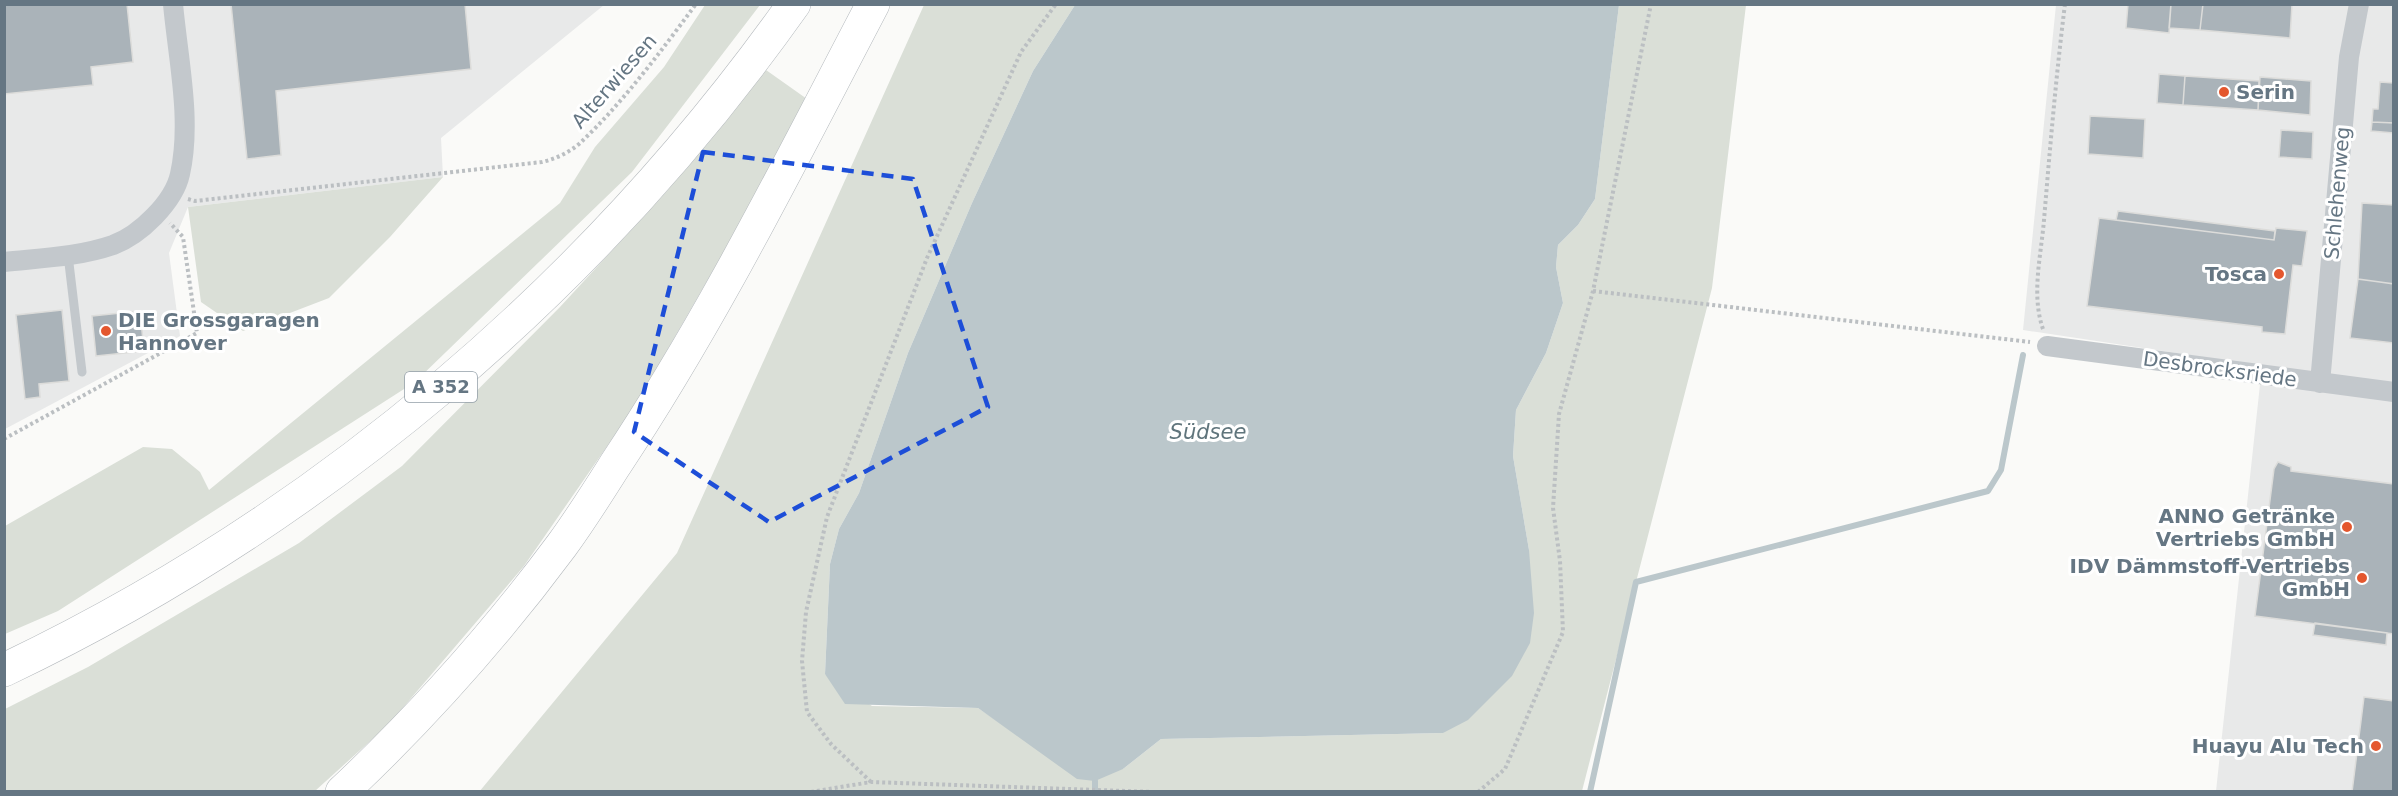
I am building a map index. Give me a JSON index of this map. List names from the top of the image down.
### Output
{
  "streets": {
    "highway": ["A 352"],
    "street": ["Schlehenweg", "Desbrocksriede"],
    "path": ["Alterwiesen"]
  },
  "crossings": [
    ["Schlehenweg", "Desbrocksriede"]
  ],
  "water": ["Südsee"],
  "places": [
    "Serin",
    "Tosca",
    "DIE Grossgaragen Hannover",
    "ANNO Getränke Vertriebs GmbH",
    "IDV Dämmstoff-Vertriebs GmbH",
    "Huayu Alu Tech"
  ]
}
